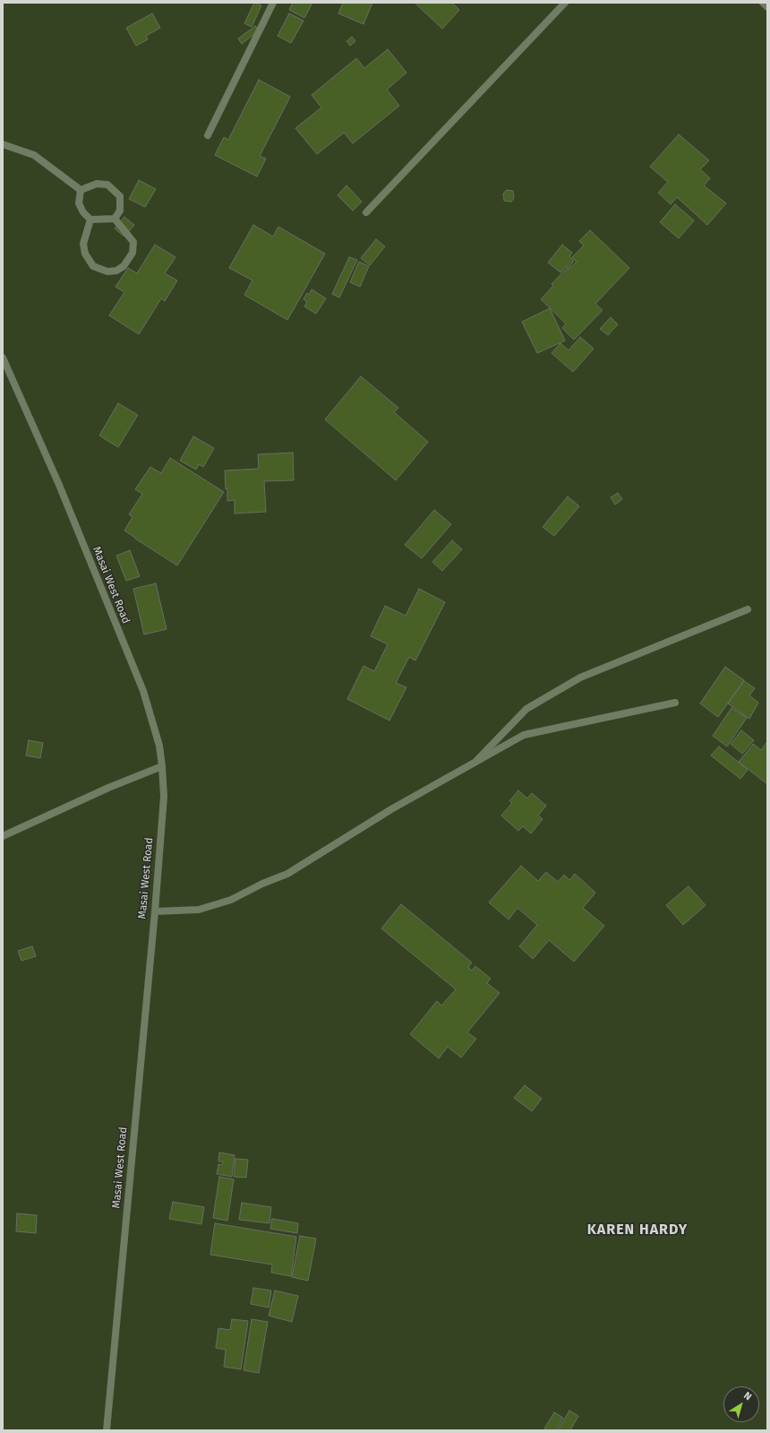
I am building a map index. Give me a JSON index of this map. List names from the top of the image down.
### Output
{
  "streets": {
    "street": ["Masai West Road"]
  },
  "districts": ["KAREN HARDY"],
  "north": "top right"
}
